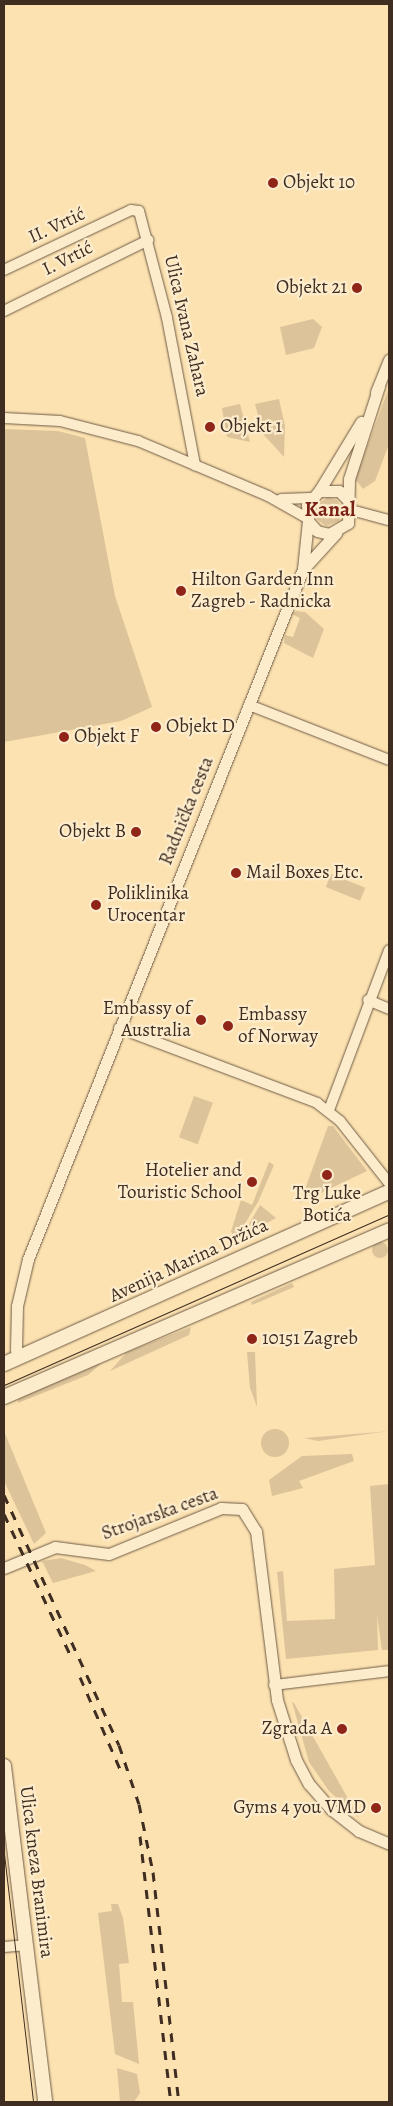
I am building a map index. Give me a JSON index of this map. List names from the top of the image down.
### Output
{
  "streets": {
    "main road": ["Avenija Marina Držića", "Ulica kneza Branimira"],
    "street": [
      "II. Vrtić",
      "I. Vrtić",
      "Ulica Ivana Zahara",
      "Radnička cesta",
      "Strojarska cesta"
    ]
  },
  "crossings": [
    ["II. Vrtić", "Ulica Ivana Zahara"],
    ["I. Vrtić", "Ulica Ivana Zahara"]
  ],
  "districts": ["Kanal"],
  "places": [
    "Objekt 10",
    "Objekt 21",
    "Objekt 1",
    "Hilton Garden Inn Zagreb - Radnicka",
    "Objekt D",
    "Objekt F",
    "Objekt B",
    "Mail Boxes Etc.",
    "Poliklinika Urocentar",
    "Embassy of Australia",
    "Embassy of Norway",
    "Trg Luke Botića",
    "Hotelier and Touristic School",
    "10151 Zagreb",
    "Zgrada A",
    "Gyms 4 you VMD"
  ]
}
